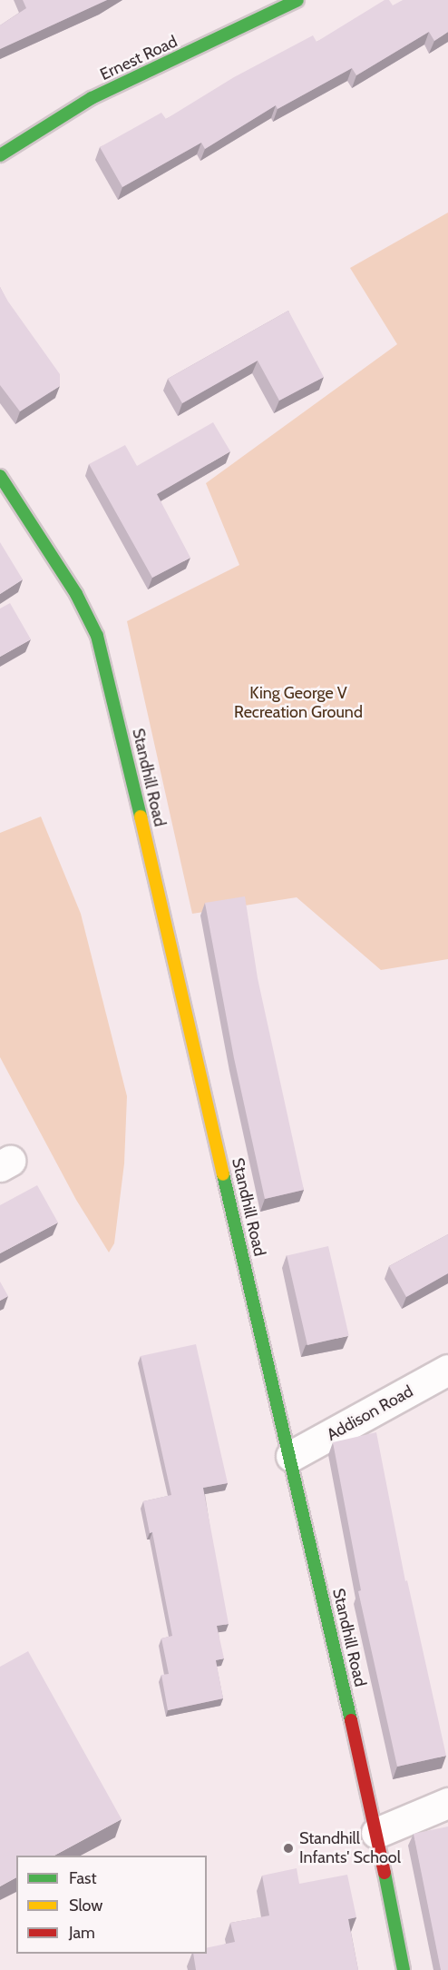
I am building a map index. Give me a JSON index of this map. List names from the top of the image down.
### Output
{
  "streets": {
    "street": ["Ernest Road", "Standhill Road", "Addison Road"]
  },
  "crossings": [
    ["Standhill Road", "Addison Road"]
  ],
  "parks": ["King George V Recreation Ground"],
  "places": ["Standhill Infants' School"],
  "legend": ["Fast", "Slow", "Jam"]
}
